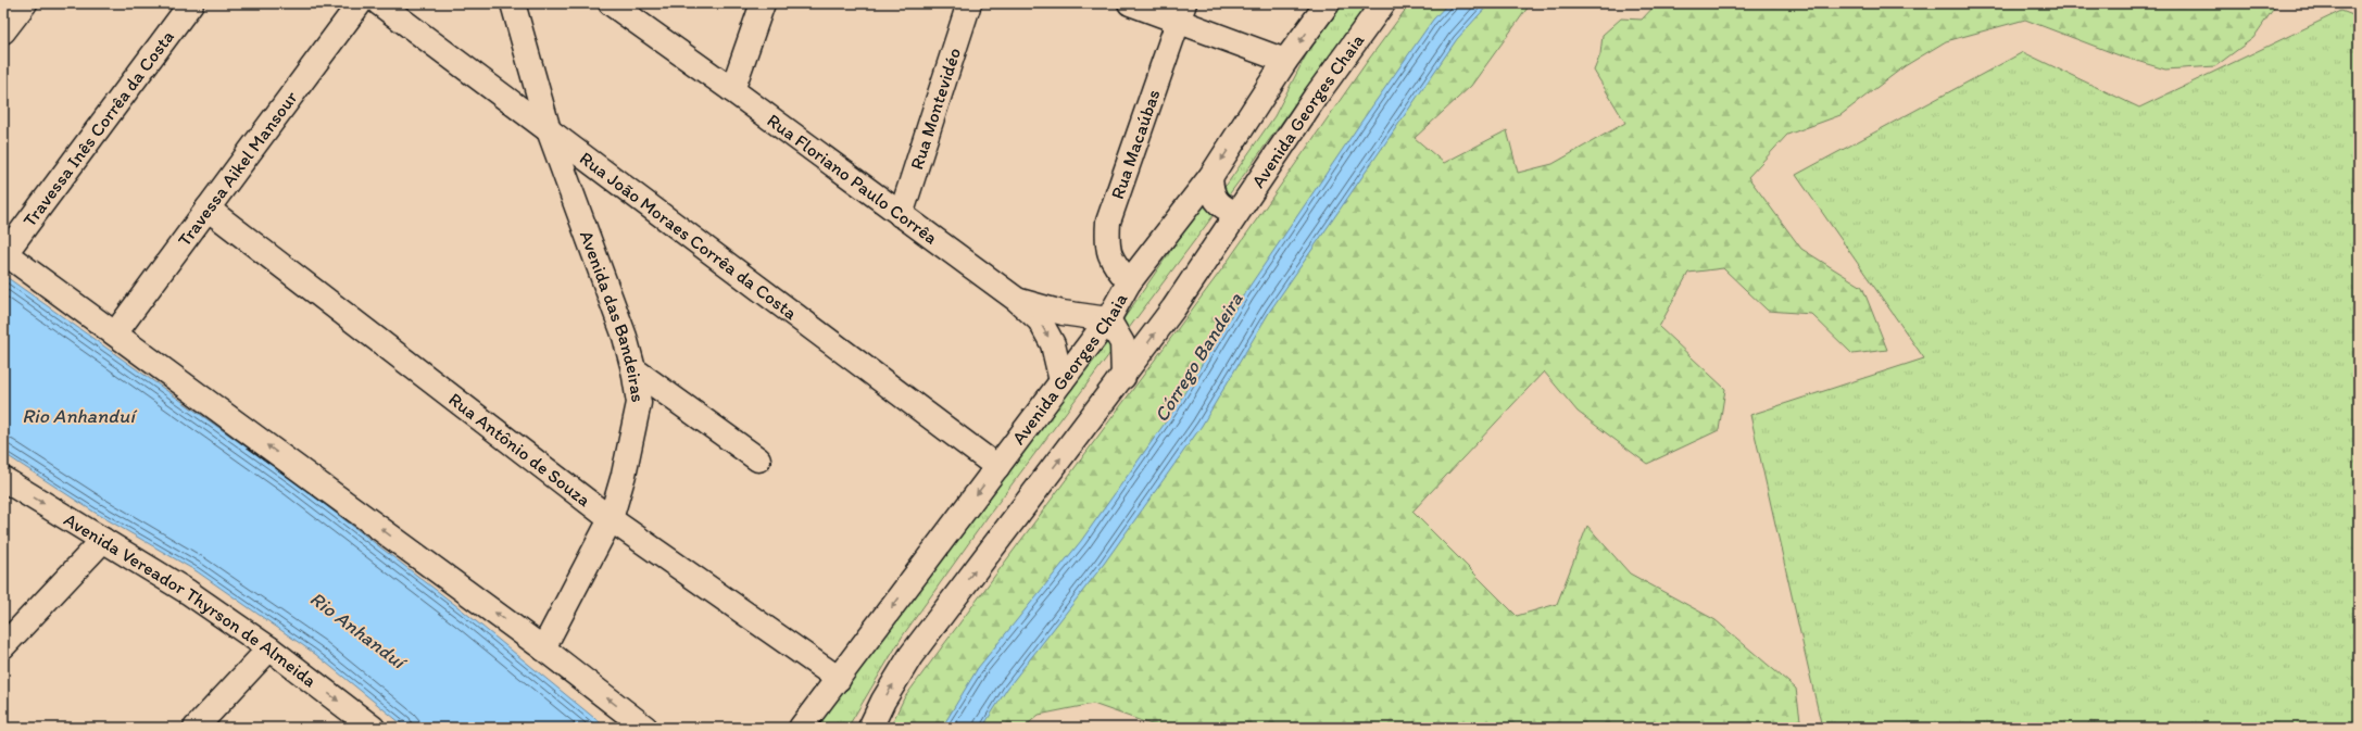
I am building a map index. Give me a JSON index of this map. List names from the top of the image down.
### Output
{
  "streets": {
    "street": [
      "Rua Montevidéo",
      "Avenida Georges Chaia",
      "Travessa Inês Corrêa da Costa",
      "Rua Macaúbas",
      "Travessa Aikel Mansour",
      "Rua Floriano Paulo Corrêa",
      "Rua João Moraes Corrêa da Costa",
      "Avenida das Bandeiras",
      "Rua Antônio de Souza",
      "Avenida Vereador Thyrson de Almeida"
    ]
  },
  "crossings": [
    ["Rua Montevidéo", "Rua Floriano Paulo Corrêa"],
    ["Avenida Georges Chaia", "Rua Macaúbas"],
    ["Avenida Georges Chaia", "Rua Floriano Paulo Corrêa"],
    ["Avenida Georges Chaia", "Rua João Moraes Corrêa da Costa"],
    ["Avenida Georges Chaia", "Rua Antônio de Souza"],
    ["Travessa Aikel Mansour", "Rua Antônio de Souza"],
    ["Rua João Moraes Corrêa da Costa", "Avenida das Bandeiras"],
    ["Avenida das Bandeiras", "Rua Antônio de Souza"]
  ],
  "water": ["Córrego Bandeira", "Rio Anhanduí"]
}
